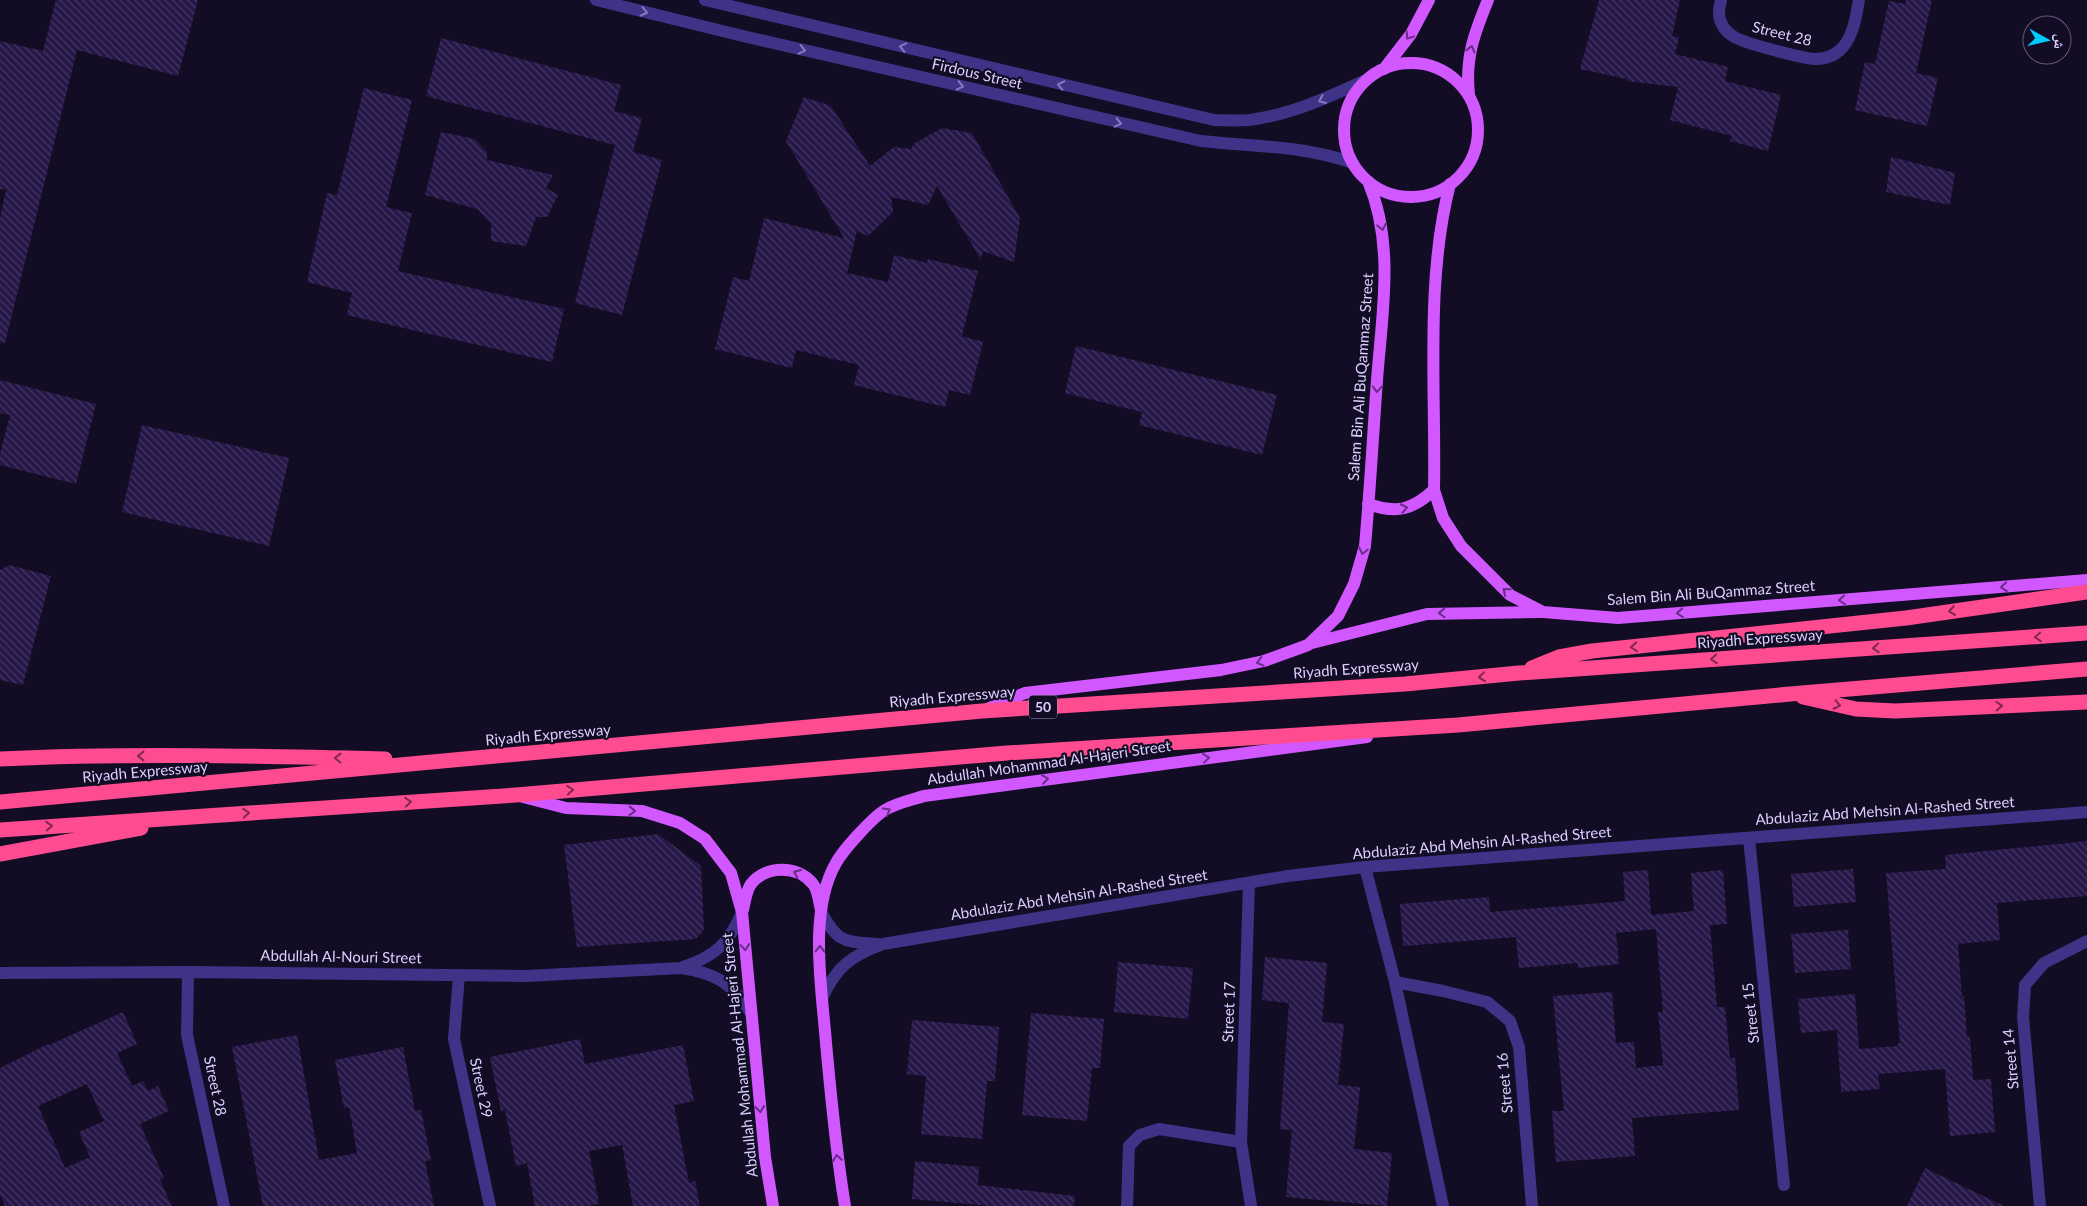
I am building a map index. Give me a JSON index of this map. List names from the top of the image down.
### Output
{
  "streets": {
    "highway": ["Riyadh Expressway", "50"],
    "main road": ["Salem Bin Ali BuQammaz Street", "Abdullah Mohammad Al-Hajeri Street"],
    "street": [
      "Street 28",
      "Firdous Street",
      "Abdulaziz Abd Mehsin Al-Rashed Street",
      "Abdullah Al-Nouri Street",
      "Street 17",
      "Street 15",
      "Street 14",
      "Street 16",
      "Street 29"
    ]
  },
  "crossings": [
    ["Street 28", "Abdullah Al-Nouri Street"],
    ["Firdous Street", "Salem Bin Ali BuQammaz Street"],
    ["Salem Bin Ali BuQammaz Street", "Riyadh Expressway"],
    ["Abdullah Mohammad Al-Hajeri Street", "Abdulaziz Abd Mehsin Al-Rashed Street"],
    ["Abdullah Mohammad Al-Hajeri Street", "Abdullah Al-Nouri Street"],
    ["Abdulaziz Abd Mehsin Al-Rashed Street", "Street 17"],
    ["Abdulaziz Abd Mehsin Al-Rashed Street", "Street 15"],
    ["Abdullah Al-Nouri Street", "Street 29"]
  ],
  "north": "right"
}
